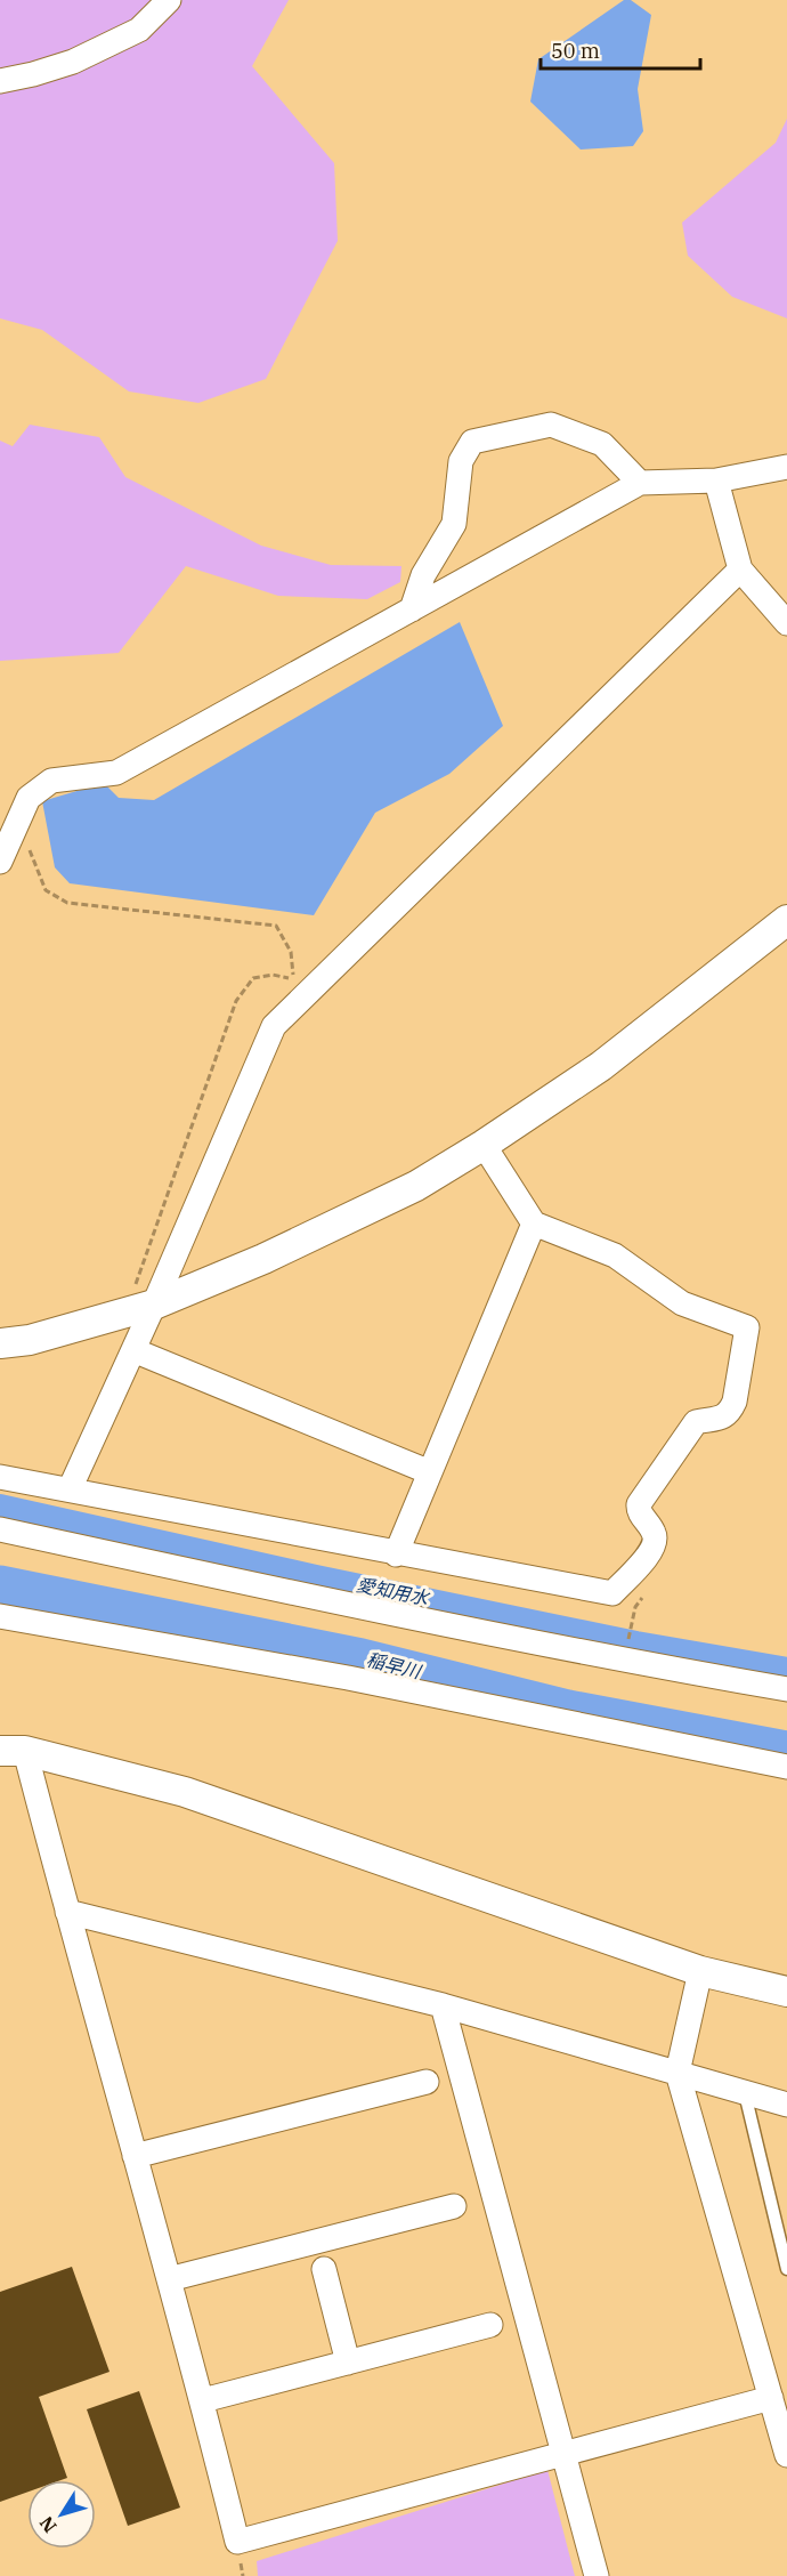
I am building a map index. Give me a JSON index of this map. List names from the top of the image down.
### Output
{
  "water": ["愛知用水", "稲早川"],
  "scale_bar": "50 m",
  "north": "bottom left"
}
